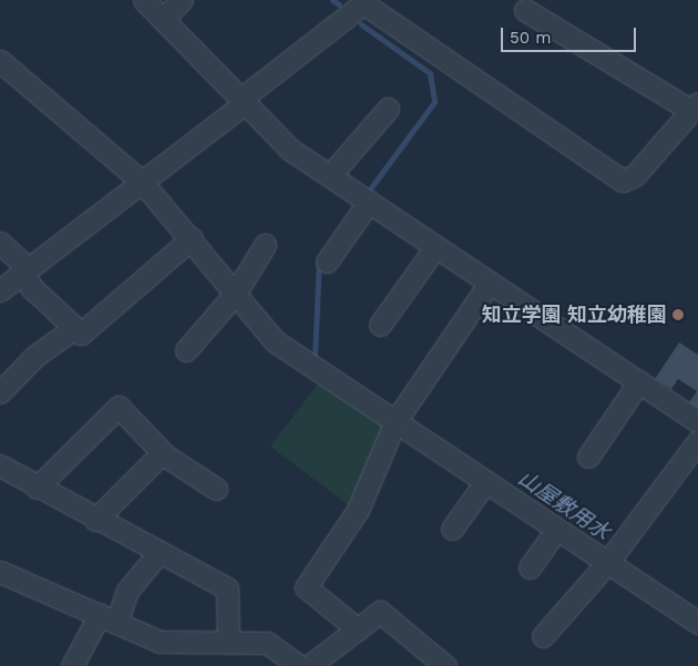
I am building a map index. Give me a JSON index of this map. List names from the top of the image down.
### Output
{
  "water": ["山屋敷用水"],
  "places": ["知立学園 知立幼稚園"],
  "scale_bar": "50 m"
}
